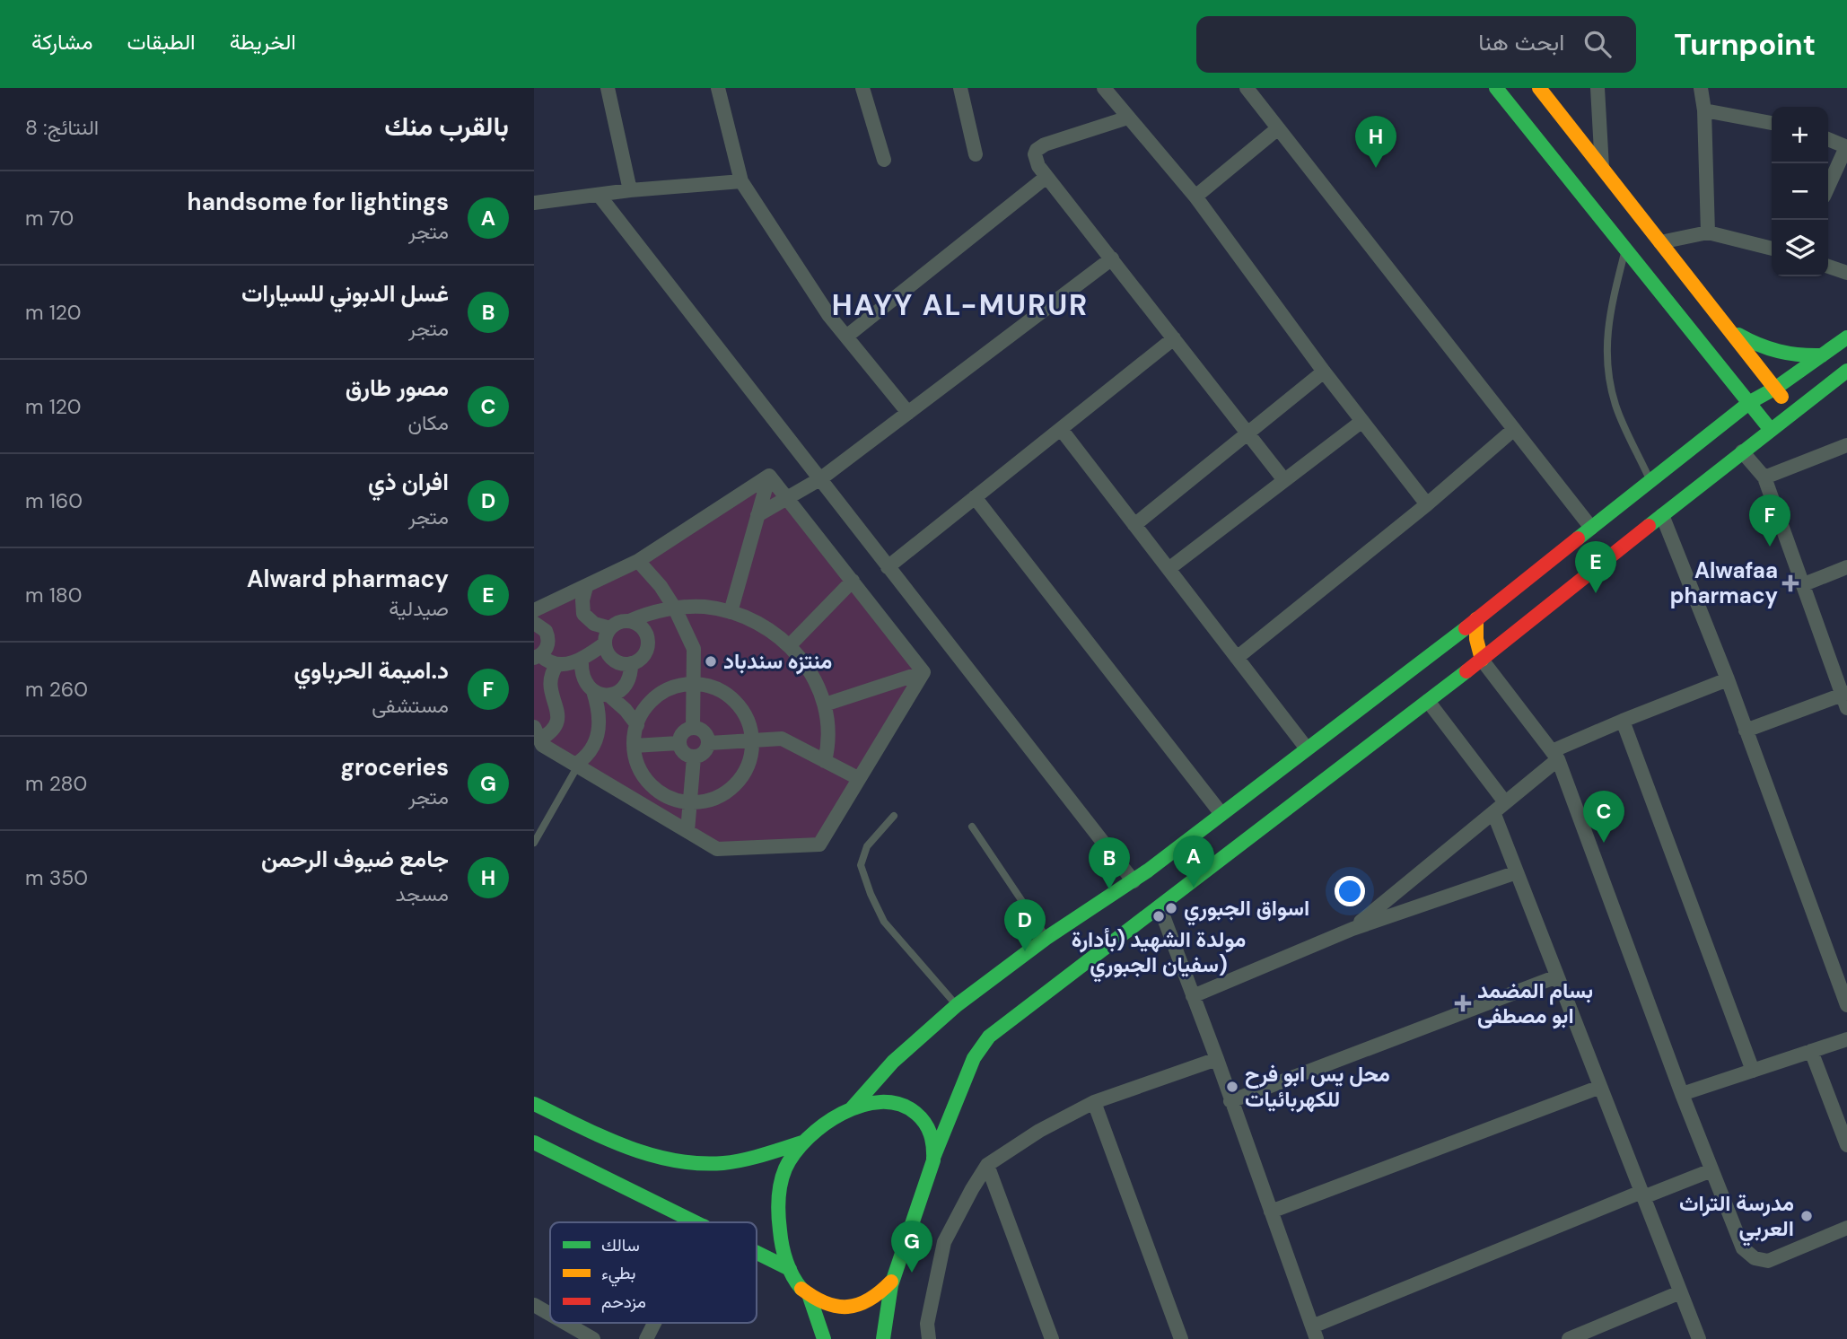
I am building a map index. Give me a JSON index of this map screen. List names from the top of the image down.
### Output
{
  "districts": ["HAYY AL-MURUR"],
  "places": {
    "health": ["Alwafaa pharmacy", "بسام المضمد ابو مصطفى"],
    "other": [
      "منتزه سندباد",
      "اسواق الجبوري",
      "مولدة الشهيد (بأدارة سفيان الجبوري)",
      "محل يس ابو فرح للكهربائيات",
      "مدرسة التراث العربي"
    ]
  },
  "legend": ["سالك", "بطيء", "مزدحم"],
  "page": {
    "header": "Turnpoint",
    "search": "ابحث هنا",
    "nav": ["الخريطة", "الطبقات", "مشاركة"],
    "heading": ["بالقرب منك", "النتائج: 8"],
    "map_buttons": ["+", "−"],
    "pins": [
      "H",
      "F",
      "E",
      "C",
      "A",
      "B",
      "D",
      "G"
    ],
    "list": [
      {
        "mark": "A",
        "name": "handsome for lightings",
        "note": "متجر",
        "value": "70 m"
      },
      {
        "mark": "B",
        "name": "غسل الدبوني للسيارات",
        "note": "متجر",
        "value": "120 m"
      },
      {
        "mark": "C",
        "name": "مصور طارق",
        "note": "مكان",
        "value": "120 m"
      },
      {
        "mark": "D",
        "name": "افران ذي",
        "note": "متجر",
        "value": "160 m"
      },
      {
        "mark": "E",
        "name": "Alward pharmacy",
        "note": "صيدلية",
        "value": "180 m"
      },
      {
        "mark": "F",
        "name": "د.اميمة الحرباوي",
        "note": "مستشفى",
        "value": "260 m"
      },
      {
        "mark": "G",
        "name": "groceries",
        "note": "متجر",
        "value": "280 m"
      },
      {
        "mark": "H",
        "name": "جامع ضيوف الرحمن",
        "note": "مسجد",
        "value": "350 m"
      }
    ]
  }
}
